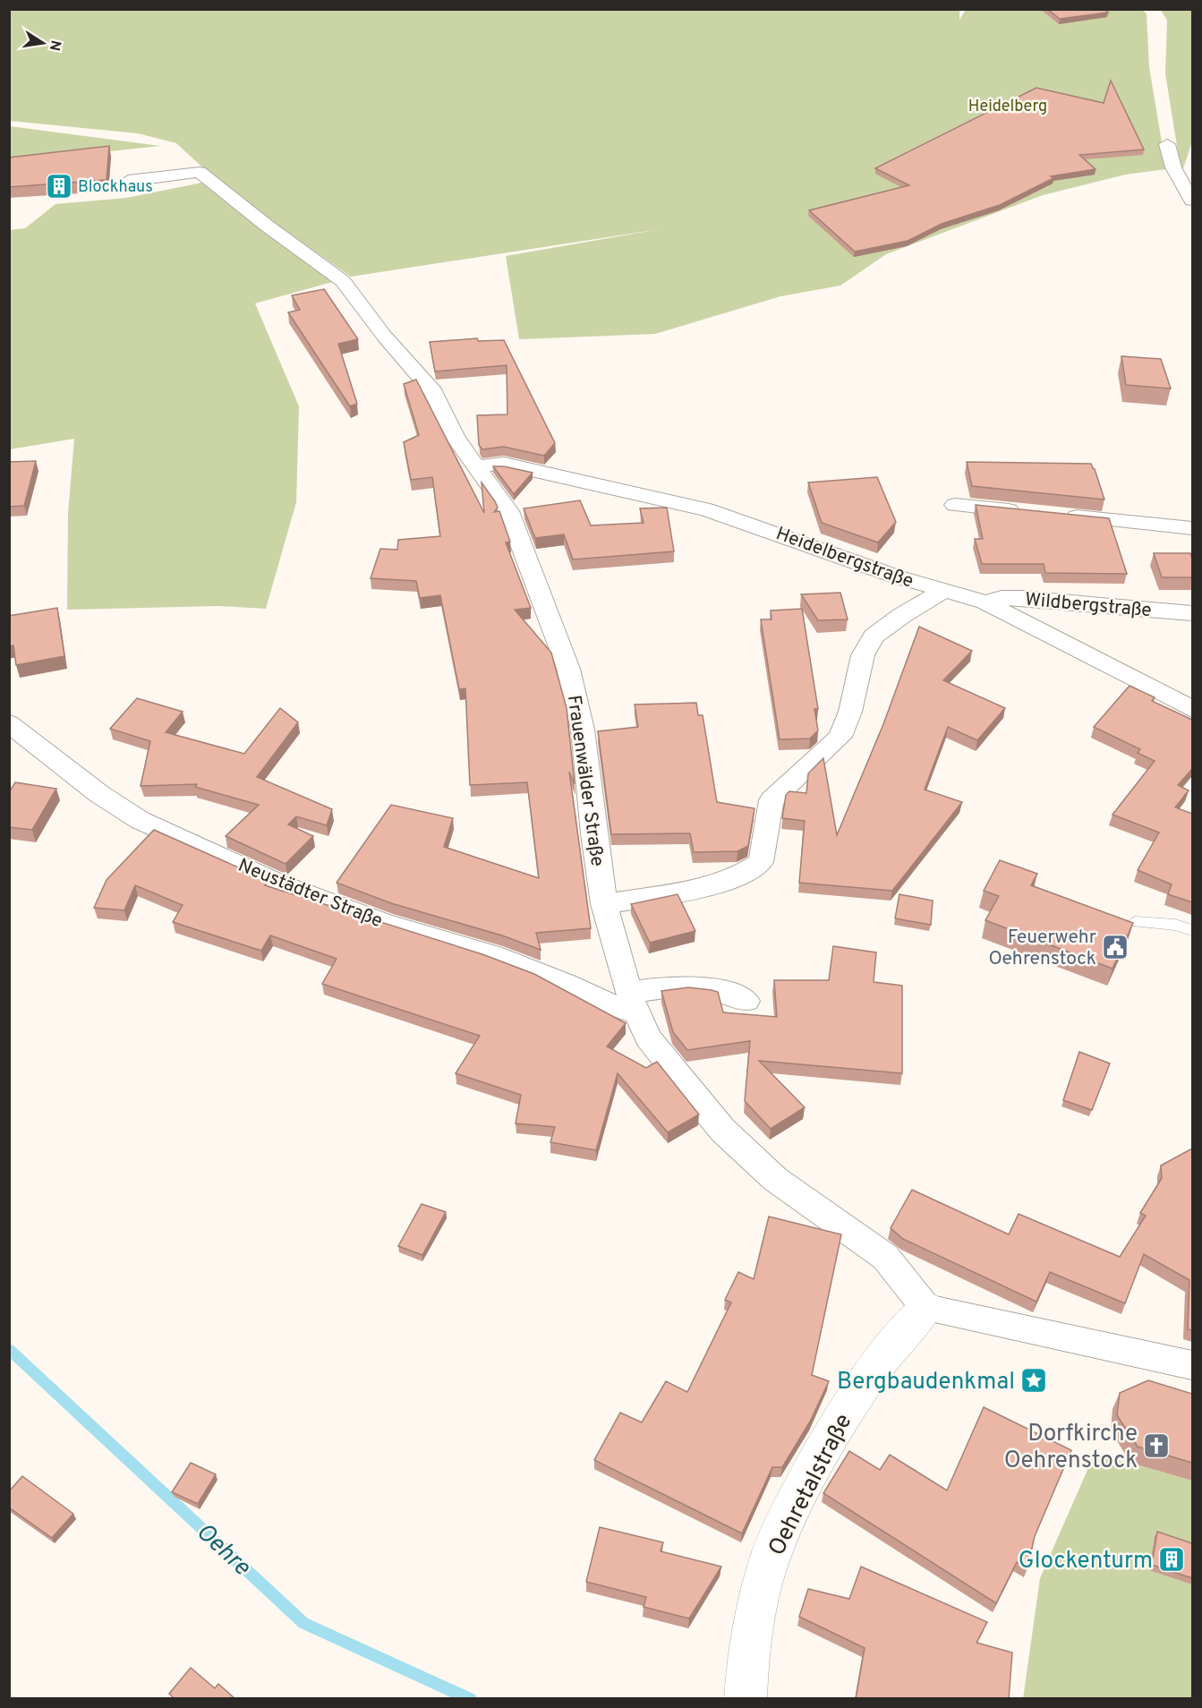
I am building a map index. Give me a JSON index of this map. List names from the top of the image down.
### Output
{
  "streets": {
    "street": [
      "Heidelbergstraße",
      "Wildbergstraße",
      "Frauenwälder Straße",
      "Neustädter Straße",
      "Oehretalstraße"
    ]
  },
  "crossings": [
    ["Heidelbergstraße", "Wildbergstraße"],
    ["Heidelbergstraße", "Frauenwälder Straße"],
    ["Frauenwälder Straße", "Neustädter Straße"],
    ["Frauenwälder Straße", "Oehretalstraße"]
  ],
  "water": ["Oehre"],
  "parks": ["Heidelberg"],
  "places": {
    "building": ["Blockhaus", "Glockenturm"],
    "public building": ["Feuerwehr Oehrenstock"],
    "place": ["Bergbaudenkmal"],
    "church": ["Dorfkirche Oehrenstock"]
  },
  "north": "right"
}
